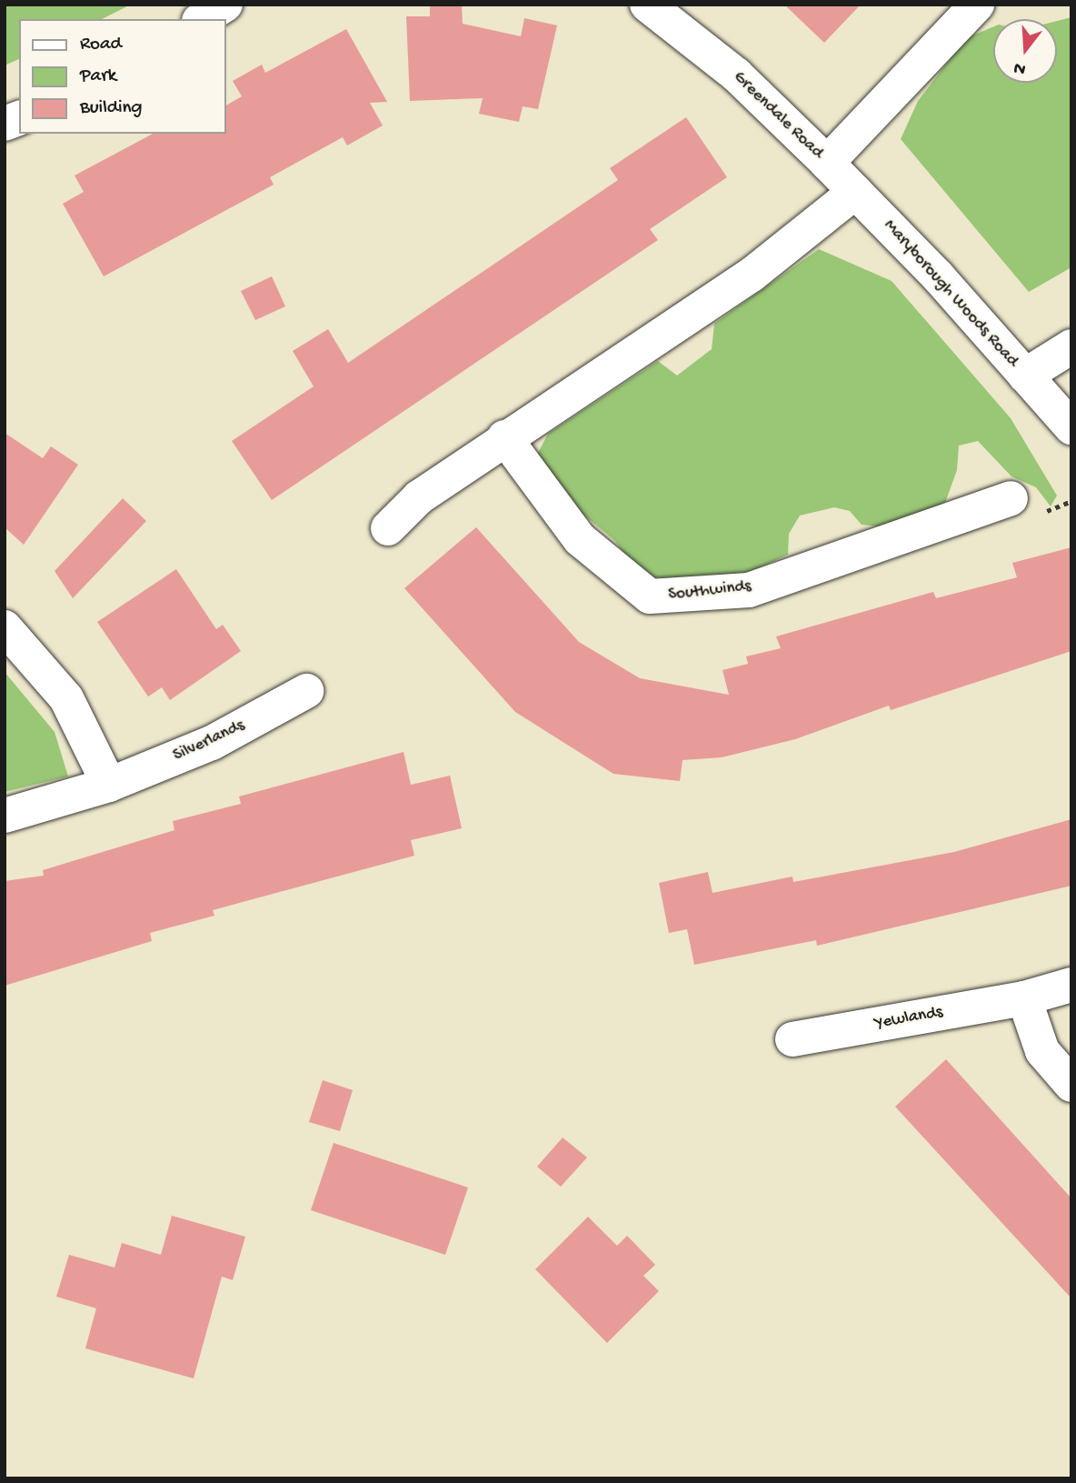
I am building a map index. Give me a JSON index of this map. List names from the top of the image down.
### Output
{
  "streets": {
    "street": [
      "Greendale Road",
      "Maryborough Woods Road",
      "Southwinds",
      "Silverlands",
      "Yewlands"
    ]
  },
  "crossings": [
    ["Greendale Road", "Maryborough Woods Road"]
  ],
  "legend": ["Road", "Park", "Building"],
  "north": "bottom"
}
